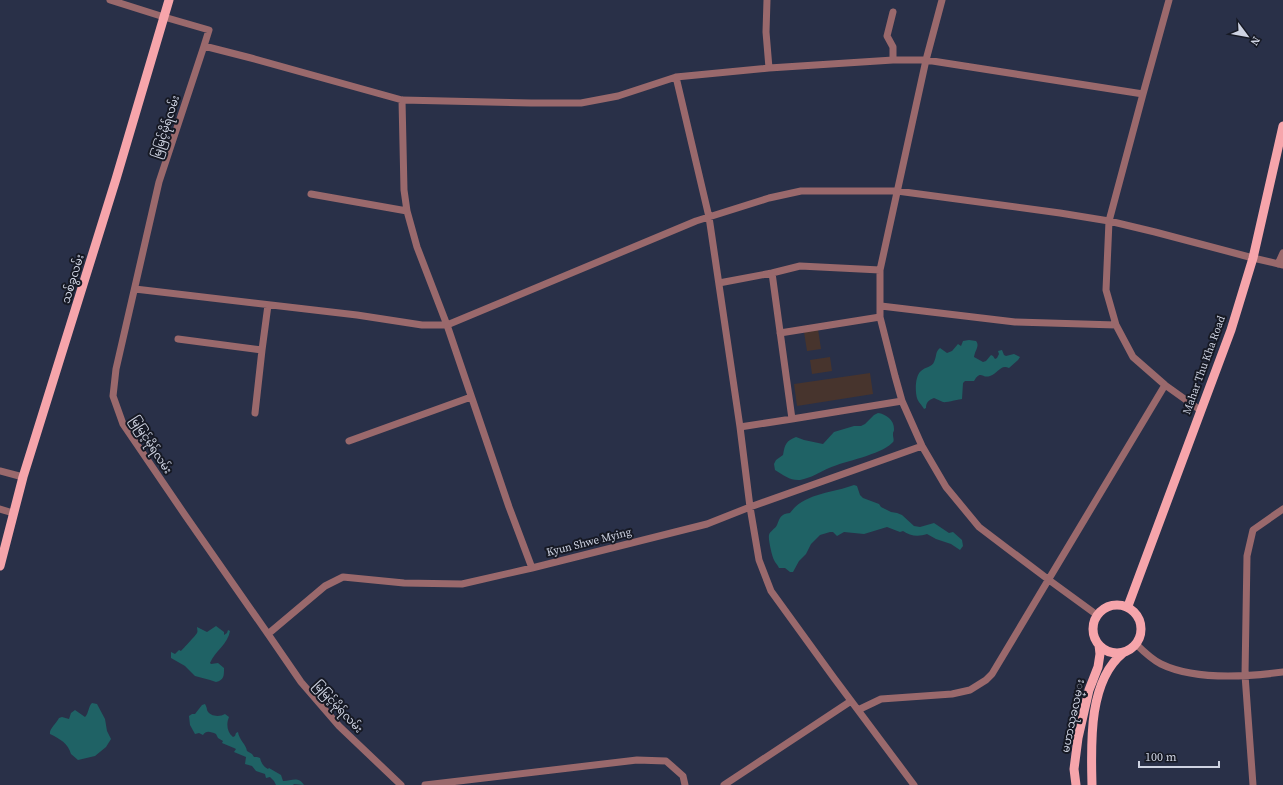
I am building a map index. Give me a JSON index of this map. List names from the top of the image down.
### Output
{
  "streets": {
    "main road": ["သစ်ခွလမ်း", "Mahar Thu Kha Road", "မဟာသုခလမ္း"],
    "street": ["မြမြင့်မိုရ်လမ်း", "Kyun Shwe Mying"]
  },
  "crossings": [
    ["မြမြင့်မိုရ်လမ်း", "သစ်ခွလမ်း"],
    ["မြမြင့်မိုရ်လမ်း", "Kyun Shwe Mying"],
    ["Mahar Thu Kha Road", "မဟာသုခလမ္း"]
  ],
  "scale_bar": "100 m",
  "north": "bottom right"
}
